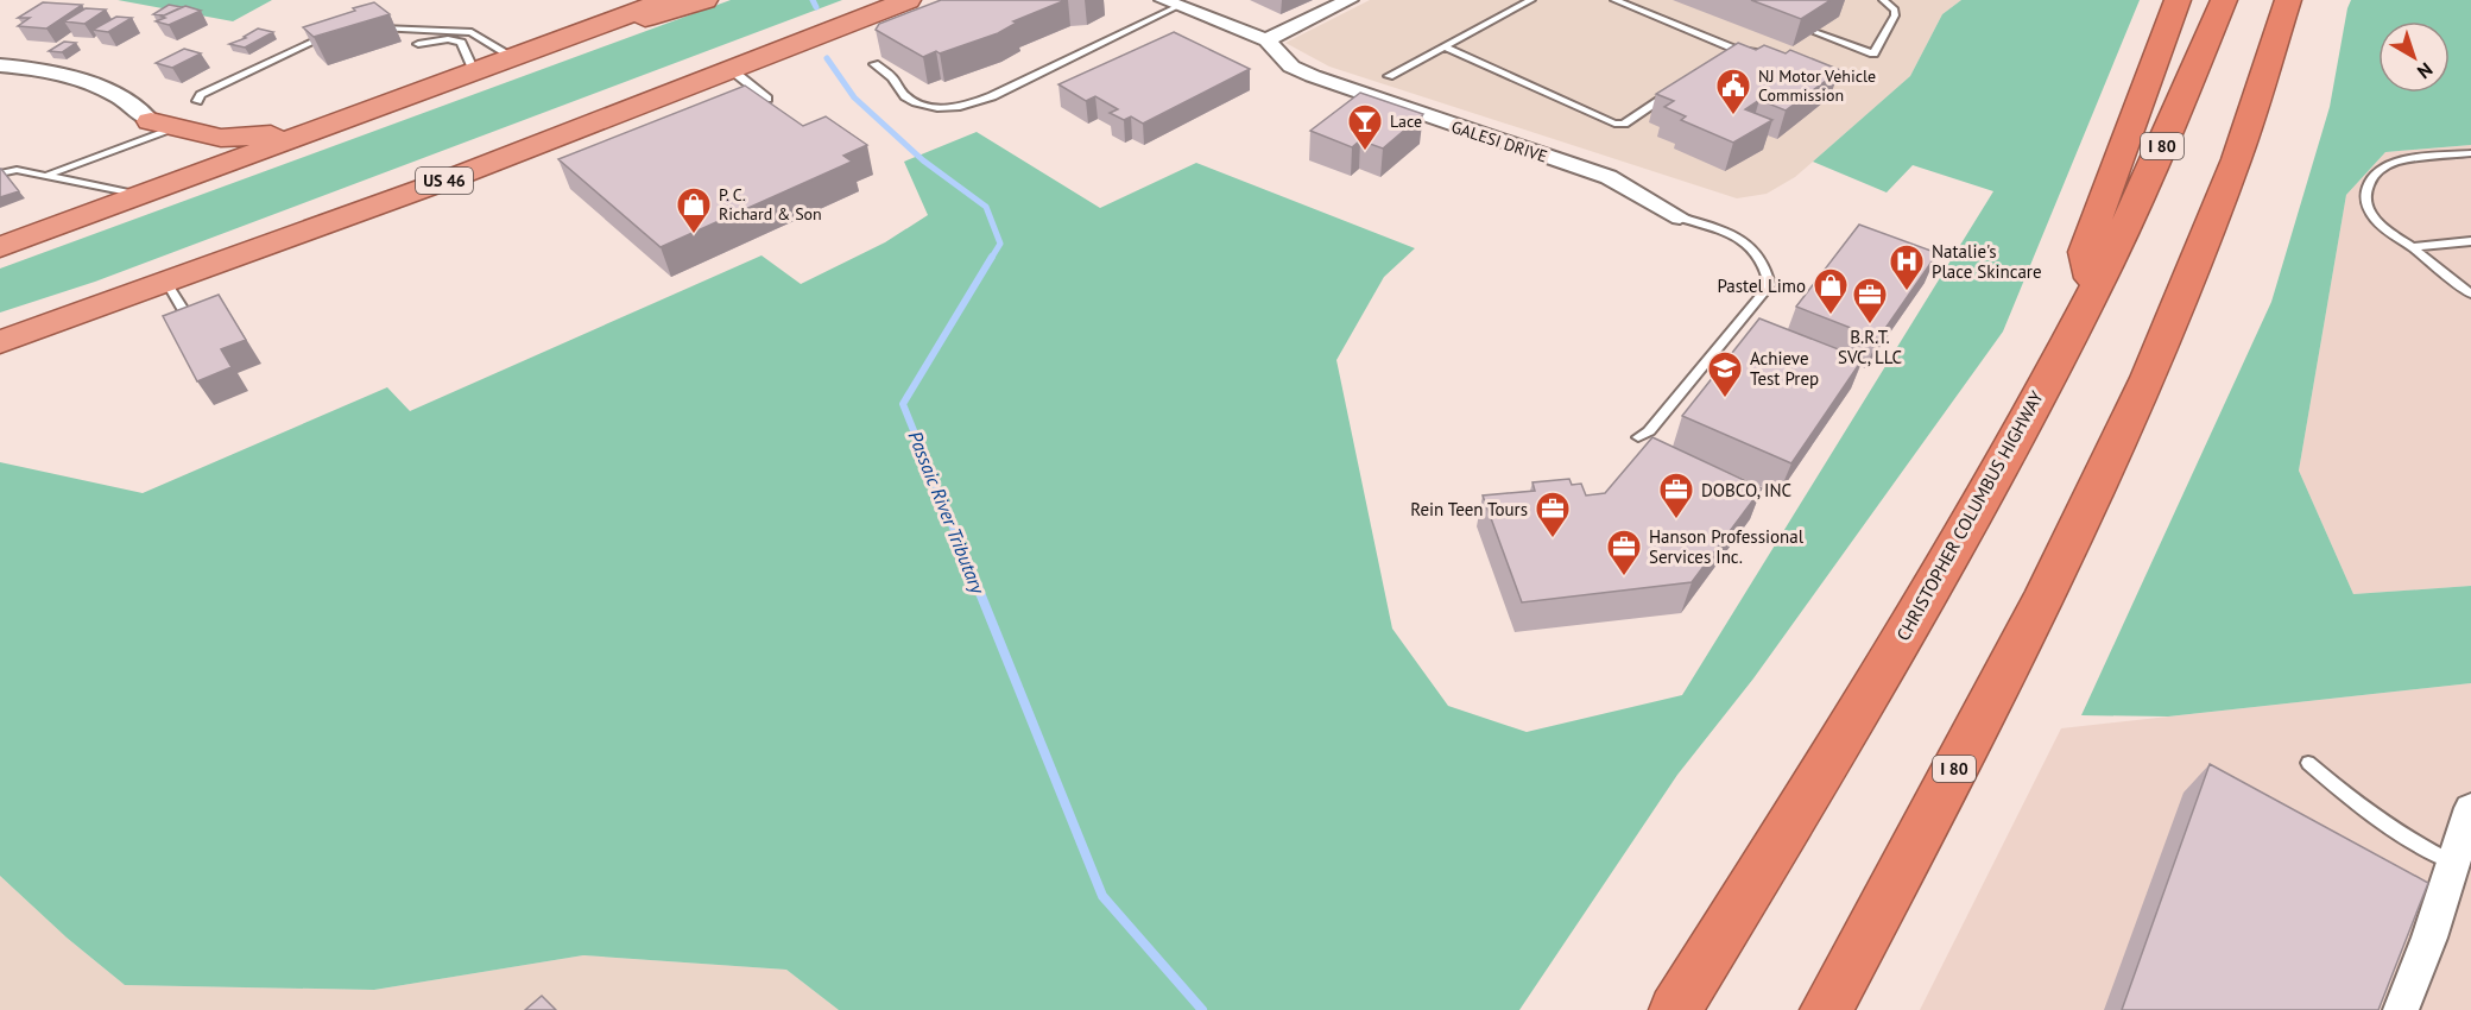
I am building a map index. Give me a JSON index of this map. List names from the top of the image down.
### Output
{
  "streets": {
    "highway": ["I 80", "US 46", "CHRISTOPHER COLUMBUS HIGHWAY"],
    "street": ["GALESI DRIVE"]
  },
  "water": ["Passaic River Tributary"],
  "places": {
    "public building": ["NJ Motor Vehicle Commission"],
    "bar": ["Lace"],
    "shop": ["P. C. Richard & Son", "Pastel Limo"],
    "hospital": ["Natalie's Place Skincare"],
    "office": [
      "B.R.T. SVC, LLC",
      "DOBCO, INC",
      "Rein Teen Tours",
      "Hanson Professional Services Inc."
    ],
    "school or university": ["Achieve Test Prep"]
  },
  "north": "bottom right"
}
